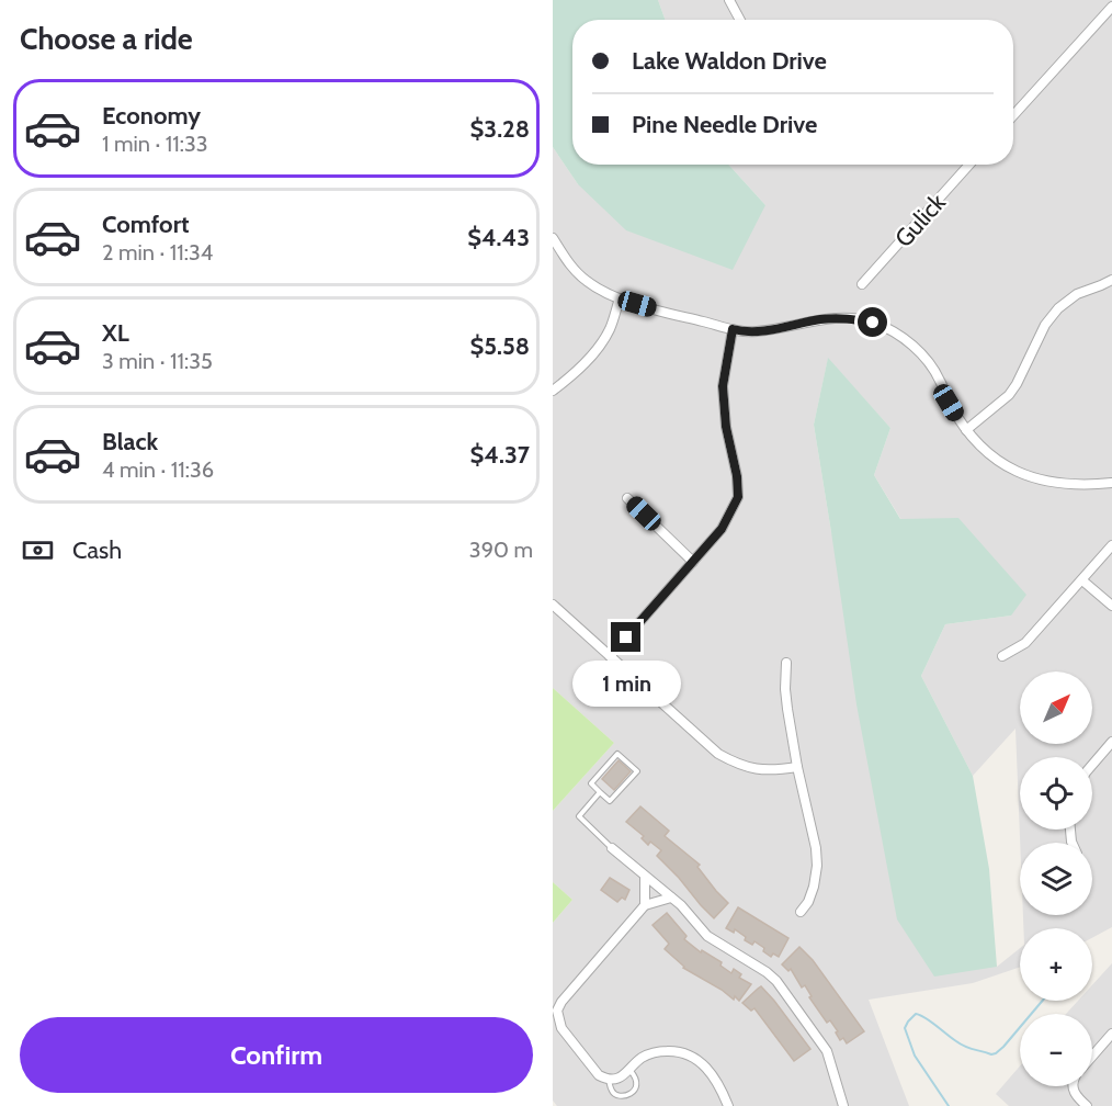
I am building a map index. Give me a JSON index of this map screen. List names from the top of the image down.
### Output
{
  "streets": {
    "street": ["Gulick"]
  },
  "north": "top right",
  "page": {
    "heading": "Choose a ride",
    "banner": ["Lake Waldon Drive", "Pine Needle Drive"],
    "list": [
      {
        "name": "Economy",
        "note": "1 min · 11:33",
        "value": "$3.28"
      },
      {
        "name": "Comfort",
        "note": "2 min · 11:34",
        "value": "$4.43"
      },
      {
        "name": "XL",
        "note": "3 min · 11:35",
        "value": "$5.58"
      },
      {
        "name": "Black",
        "note": "4 min · 11:36",
        "value": "$4.37"
      }
    ],
    "pay": ["Cash", "390 m"],
    "bubble": "1 min",
    "map_buttons": ["+", "−"],
    "buttons": "Confirm"
  }
}
